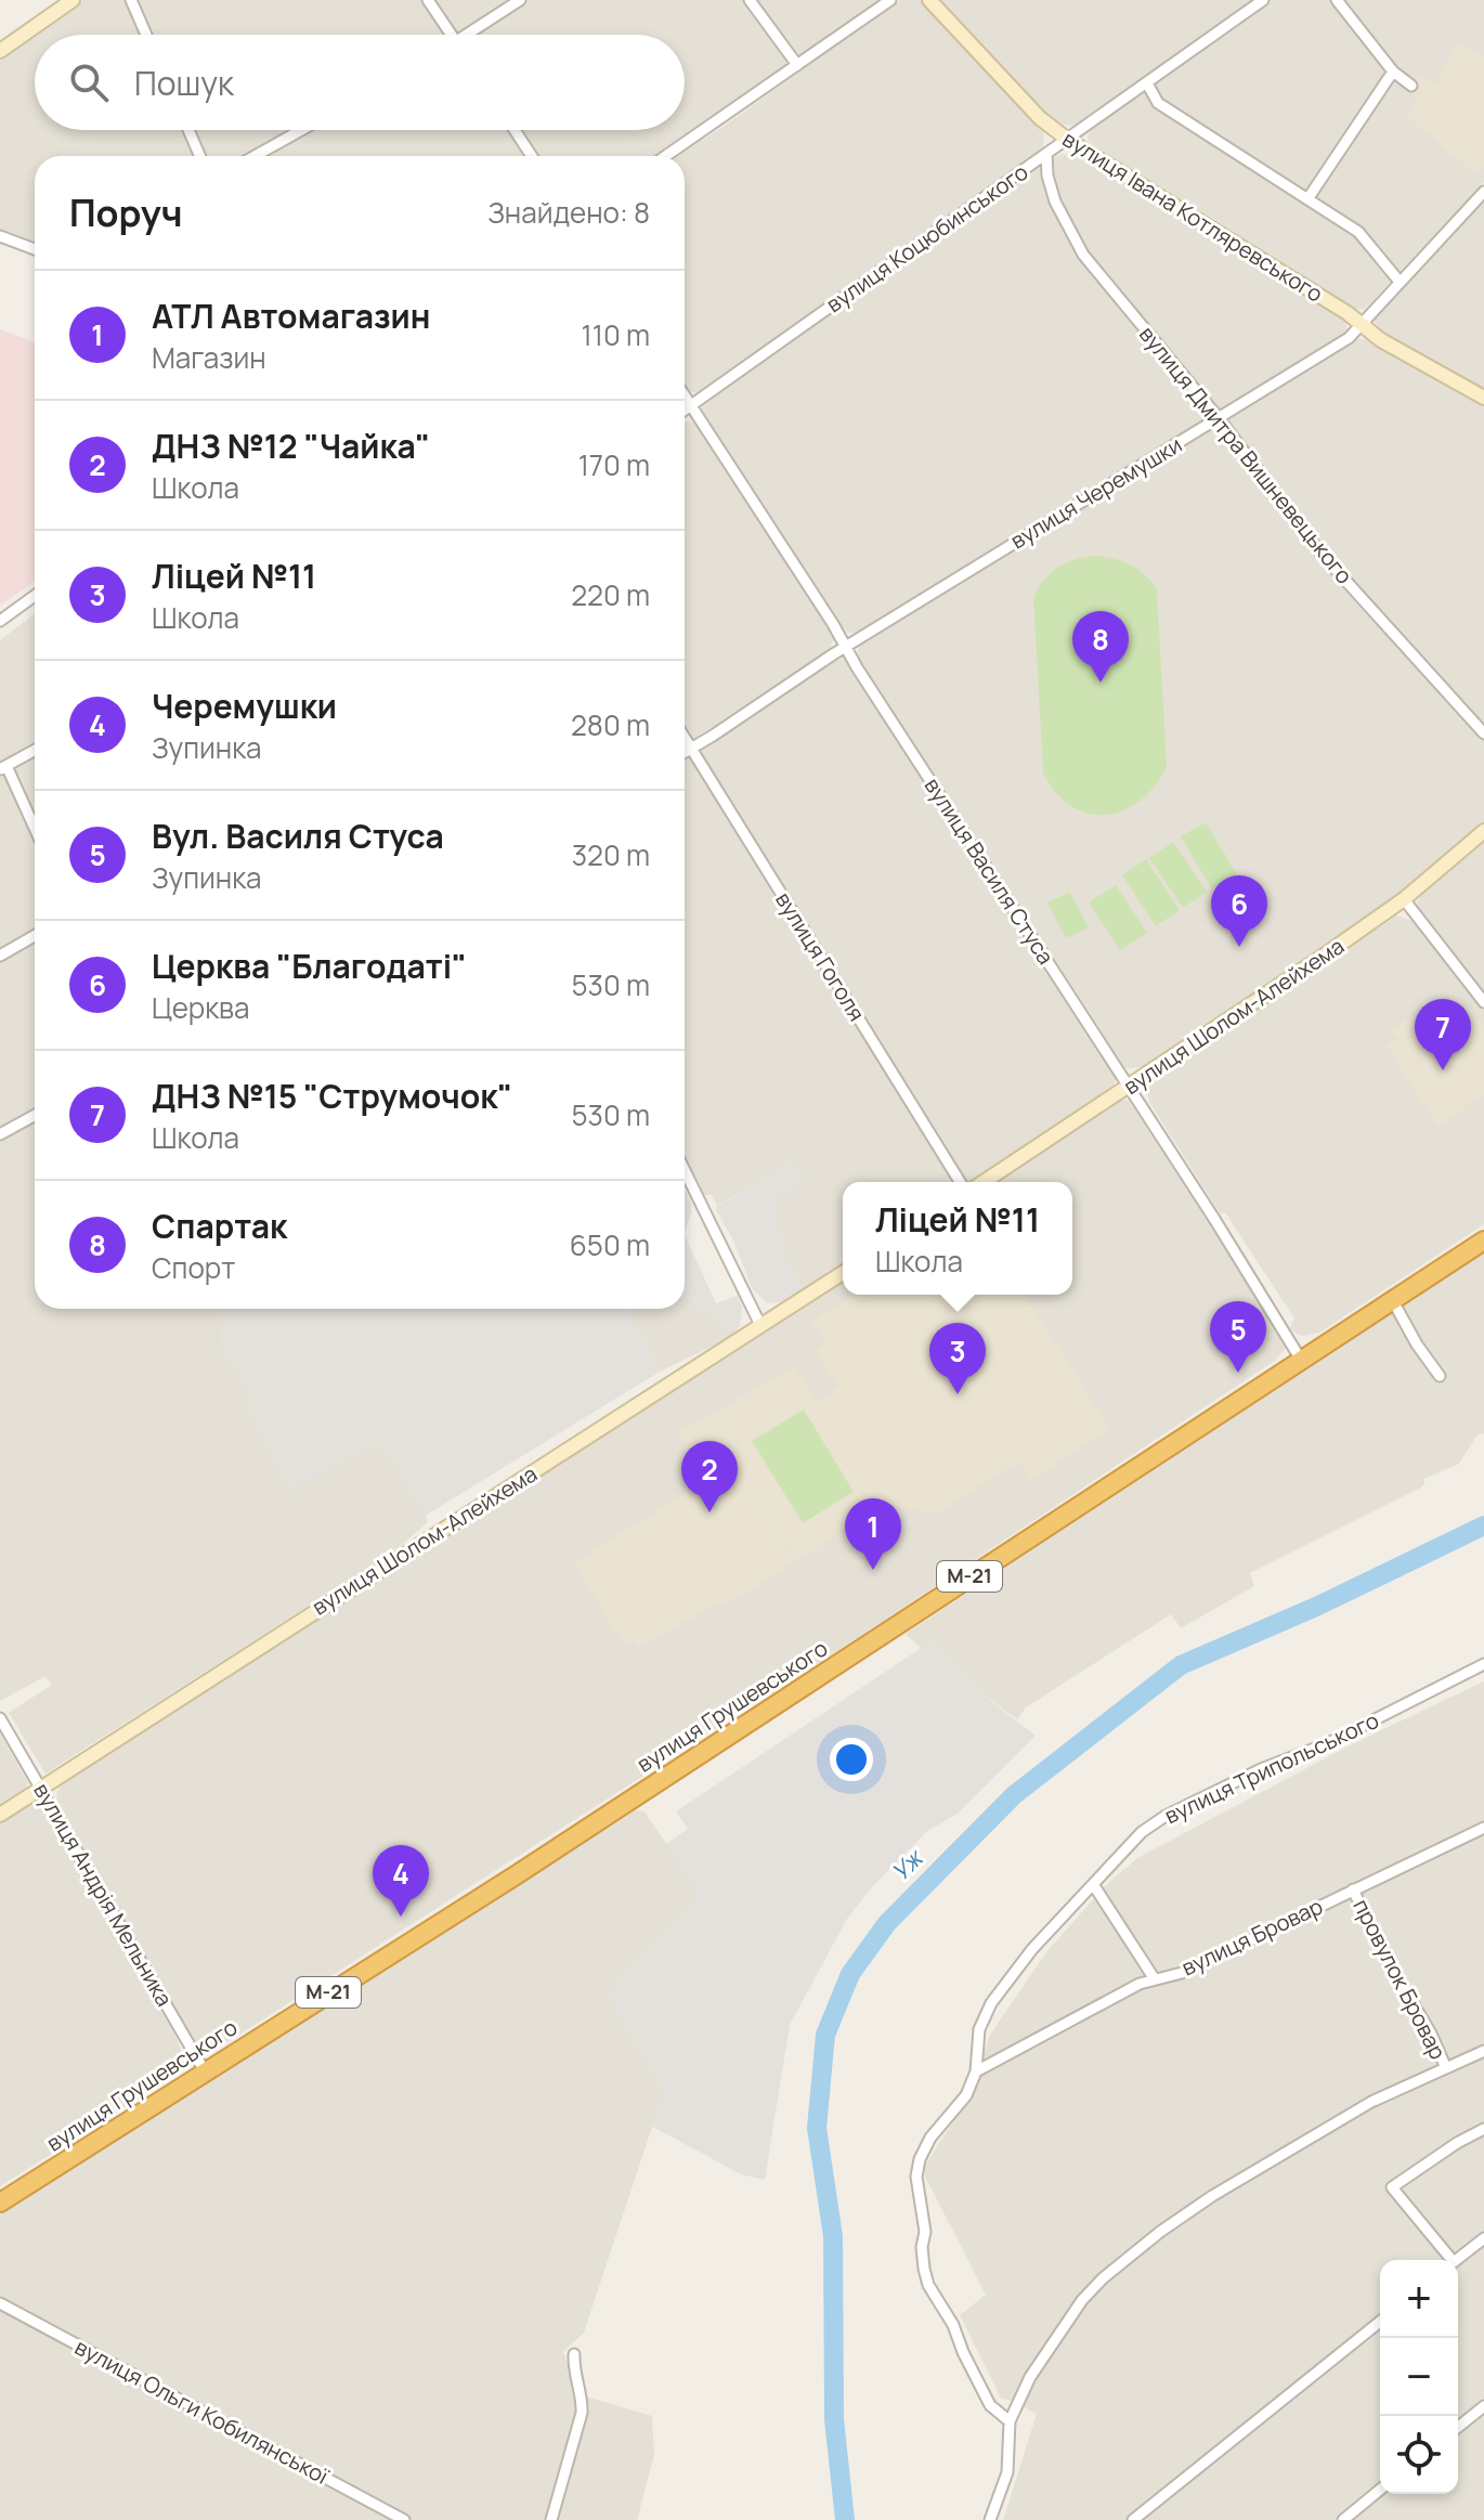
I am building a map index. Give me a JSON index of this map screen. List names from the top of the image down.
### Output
{
  "streets": {
    "highway": ["М-21", "вулиця Грушевського"],
    "street": [
      "вулиця Івана Котляревського",
      "вулиця Коцюбинського",
      "вулиця Дмитра Вишневецького",
      "вулиця Черемушки",
      "вулиця Василя Стуса",
      "вулиця Гоголя",
      "вулиця Шолом-Алейхема",
      "вулиця Трипольського",
      "вулиця Андрія Мельника",
      "вулиця Бровар",
      "провулок Бровар",
      "вулиця Ольги Кобилянської"
    ]
  },
  "crossings": [
    ["вулиця Івана Котляревського", "вулиця Коцюбинського"],
    ["вулиця Івана Котляревського", "вулиця Черемушки"],
    ["вулиця Коцюбинського", "вулиця Дмитра Вишневецького"],
    ["вулиця Коцюбинського", "вулиця Василя Стуса"],
    ["вулиця Дмитра Вишневецького", "вулиця Черемушки"],
    ["вулиця Черемушки", "вулиця Василя Стуса"],
    ["вулиця Черемушки", "вулиця Гоголя"],
    ["вулиця Василя Стуса", "вулиця Шолом-Алейхема"],
    ["вулиця Василя Стуса", "вулиця Грушевського"],
    ["вулиця Шолом-Алейхема", "вулиця Андрія Мельника"],
    ["вулиця Грушевського", "вулиця Андрія Мельника"],
    ["вулиця Трипольського", "вулиця Бровар"],
    ["вулиця Бровар", "провулок Бровар"]
  ],
  "water": ["Уж"],
  "page": {
    "search": "Пошук",
    "heading": ["Поруч", "Знайдено: 8"],
    "list": [
      {
        "mark": "1",
        "name": "АТЛ Автомагазин",
        "note": "Магазин",
        "value": "110 m"
      },
      {
        "mark": "2",
        "name": "ДНЗ №12 \"Чайка\"",
        "note": "Школа",
        "value": "170 m"
      },
      {
        "mark": "3",
        "name": "Ліцей №11",
        "note": "Школа",
        "value": "220 m"
      },
      {
        "mark": "4",
        "name": "Черемушки",
        "note": "Зупинка",
        "value": "280 m"
      },
      {
        "mark": "5",
        "name": "Вул. Василя Стуса",
        "note": "Зупинка",
        "value": "320 m"
      },
      {
        "mark": "6",
        "name": "Церква \"Благодаті\"",
        "note": "Церква",
        "value": "530 m"
      },
      {
        "mark": "7",
        "name": "ДНЗ №15 \"Струмочок\"",
        "note": "Школа",
        "value": "530 m"
      },
      {
        "mark": "8",
        "name": "Спартак",
        "note": "Спорт",
        "value": "650 m"
      }
    ],
    "pins": [
      "8",
      "6",
      "7",
      "5",
      "3",
      "2",
      "1",
      "4"
    ],
    "popup": ["Ліцей №11", "Школа"],
    "map_buttons": ["+", "−"]
  }
}
